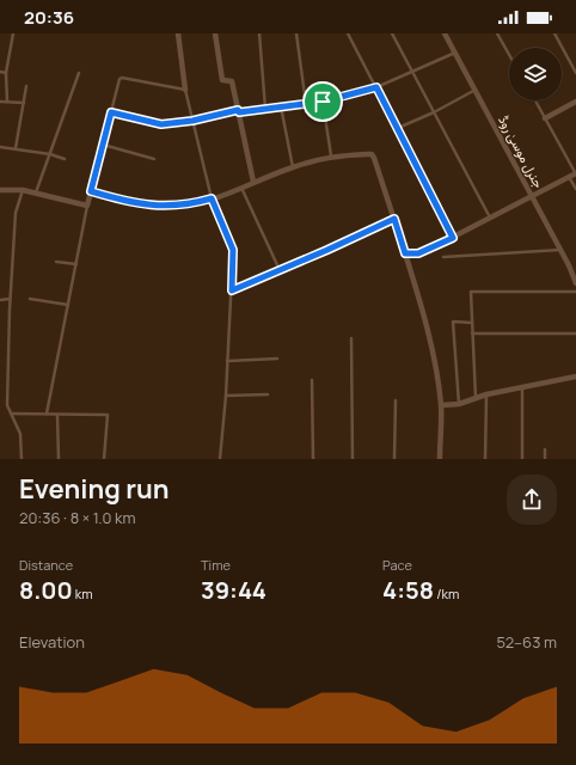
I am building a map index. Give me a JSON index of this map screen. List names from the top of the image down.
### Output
{
  "streets": {
    "street": ["جنرل موسیٰ روڈ"]
  },
  "page": {
    "status": "20:36",
    "heading": ["Evening run", "20:36 · 8 × 1.0 km"],
    "stats": [
      ["Distance", "8.00 km"],
      ["Time", "39:44"],
      ["Pace", "4:58 /km"]
    ],
    "chart": ["Elevation", "52–63 m"]
  }
}
